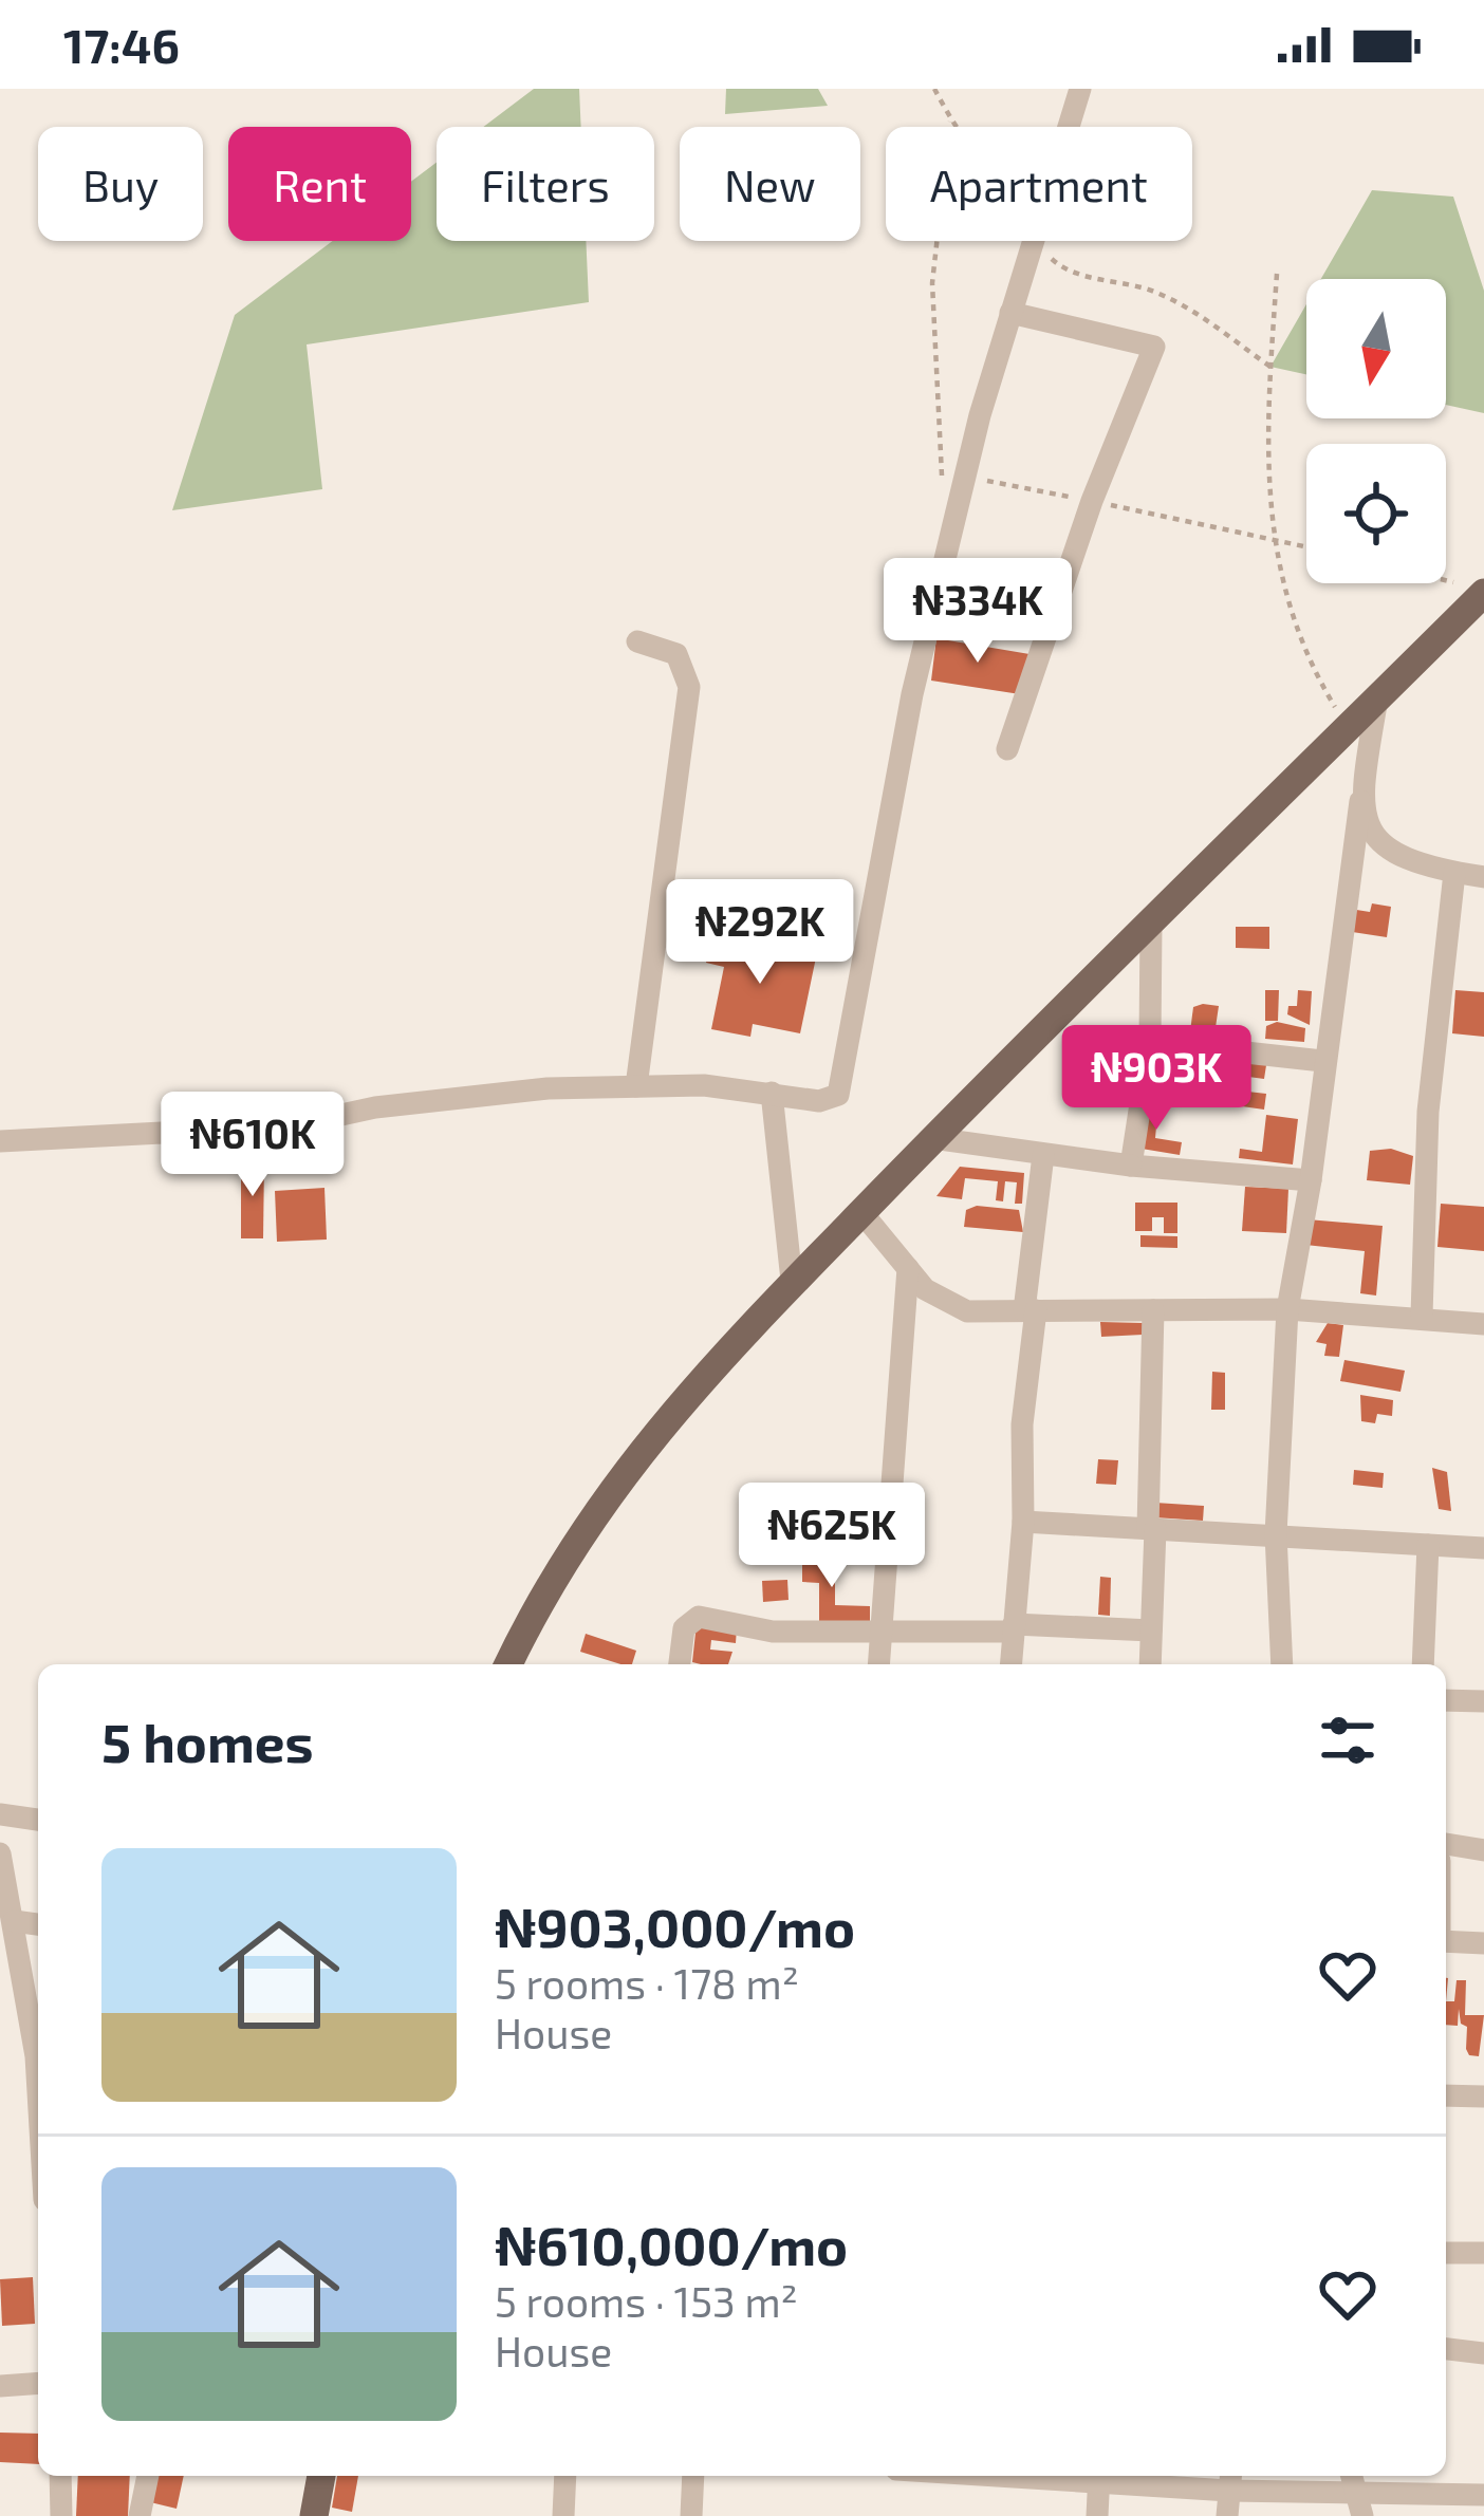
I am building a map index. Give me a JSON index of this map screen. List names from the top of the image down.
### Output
{
  "north": "bottom",
  "page": {
    "status": "17:46",
    "chip": [
      "Buy",
      "Rent",
      "Filters",
      "New",
      "Apartment"
    ],
    "price": [
      "₦334K",
      "₦292K",
      "₦903K",
      "₦610K",
      "₦625K"
    ],
    "heading": "5 homes",
    "list": [
      {
        "name": "₦903,000/mo",
        "note": "5 rooms · 178 m² · House"
      },
      {
        "name": "₦610,000/mo",
        "note": "5 rooms · 153 m² · House"
      }
    ]
  }
}
